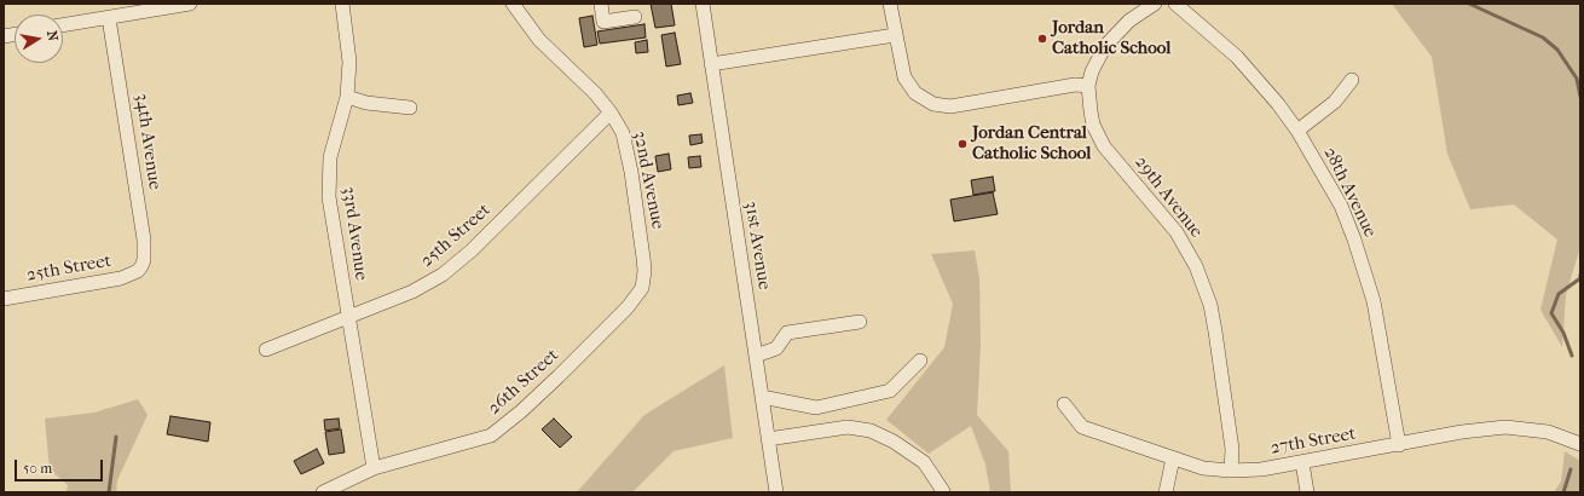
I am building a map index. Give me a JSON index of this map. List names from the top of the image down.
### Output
{
  "streets": {
    "street": [
      "34th Avenue",
      "32nd Avenue",
      "28th Avenue",
      "29th Avenue",
      "33rd Avenue",
      "25th Street",
      "31st Avenue",
      "26th Street",
      "27th Street"
    ]
  },
  "crossings": [
    ["34th Avenue", "25th Street"],
    ["32nd Avenue", "25th Street"],
    ["32nd Avenue", "26th Street"],
    ["28th Avenue", "27th Street"],
    ["29th Avenue", "27th Street"],
    ["33rd Avenue", "25th Street"],
    ["33rd Avenue", "26th Street"]
  ],
  "places": ["Jordan Catholic School", "Jordan Central Catholic School"],
  "scale_bar": "50 m",
  "north": "right"
}
